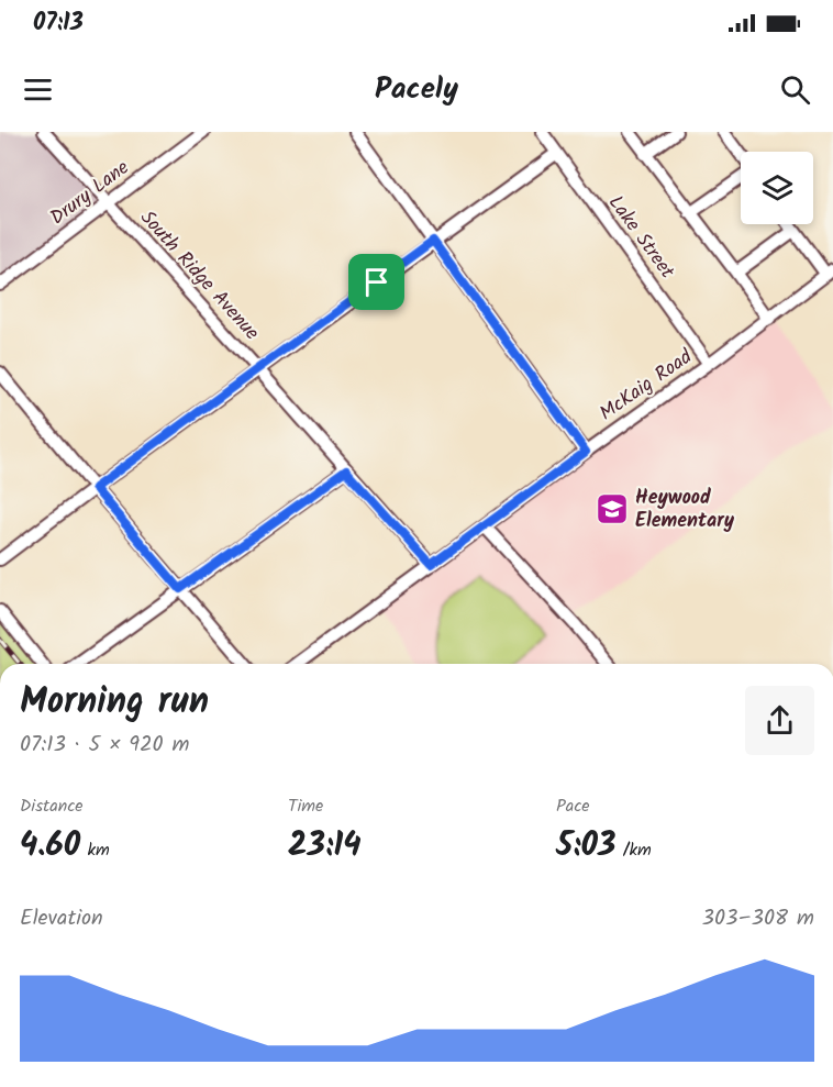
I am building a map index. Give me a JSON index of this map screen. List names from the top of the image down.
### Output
{
  "streets": {
    "street": [
      "Drury Lane",
      "Lake Street",
      "South Ridge Avenue",
      "McKaig Road"
    ]
  },
  "crossings": [
    ["Drury Lane", "South Ridge Avenue"],
    ["Lake Street", "McKaig Road"],
    ["South Ridge Avenue", "McKaig Road"]
  ],
  "places": {
    "school or university": ["Heywood Elementary"]
  },
  "page": {
    "status": "07:13",
    "header": "Pacely",
    "heading": ["Morning run", "07:13 · 5 × 920 m"],
    "stats": [
      ["Distance", "4.60 km"],
      ["Time", "23:14"],
      ["Pace", "5:03 /km"]
    ],
    "chart": ["Elevation", "303–308 m"]
  }
}
